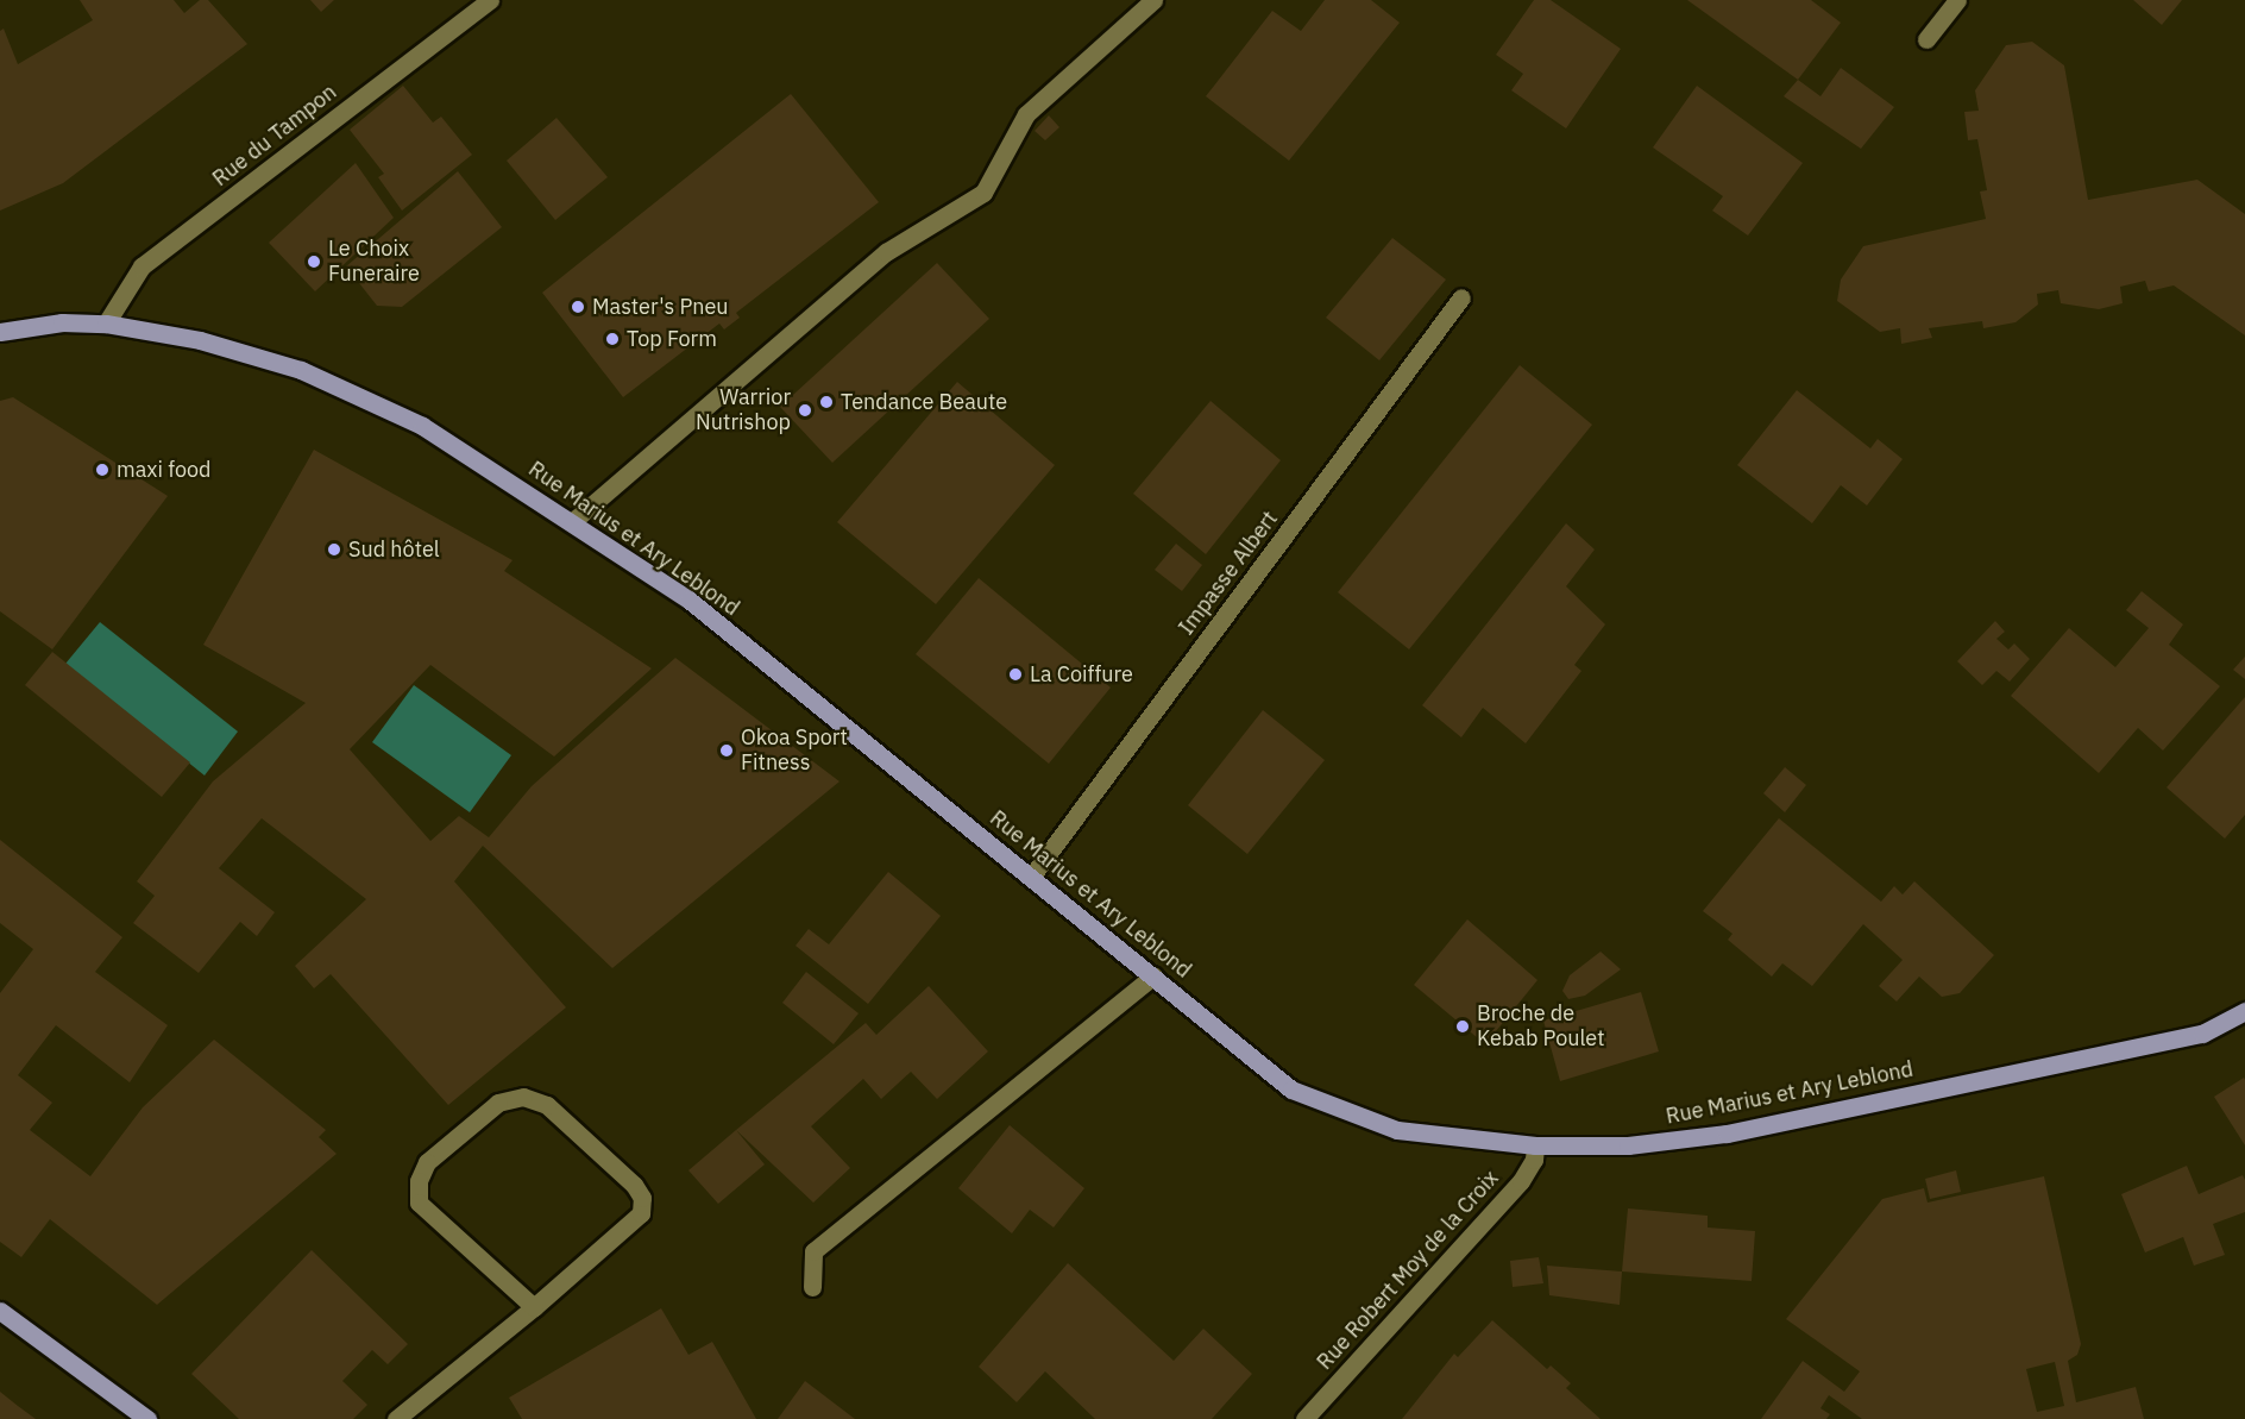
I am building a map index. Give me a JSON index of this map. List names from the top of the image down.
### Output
{
  "streets": {
    "main road": ["Rue Marius et Ary Leblond"],
    "street": ["Rue du Tampon", "Impasse Albert", "Rue Robert Moy de la Croix"]
  },
  "crossings": [
    ["Rue du Tampon", "Rue Marius et Ary Leblond"],
    ["Rue Marius et Ary Leblond", "Impasse Albert"],
    ["Rue Marius et Ary Leblond", "Rue Robert Moy de la Croix"]
  ],
  "places": [
    "Le Choix Funeraire",
    "Master's Pneu",
    "Top Form",
    "Tendance Beaute",
    "Warrior Nutrishop",
    "maxi food",
    "Sud hôtel",
    "La Coiffure",
    "Okoa Sport Fitness",
    "Broche de Kebab Poulet"
  ]
}
